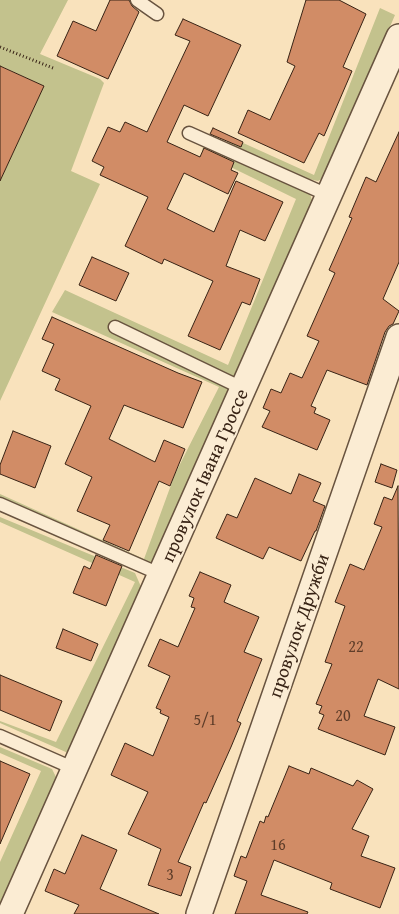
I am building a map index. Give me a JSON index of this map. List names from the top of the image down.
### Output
{
  "streets": {
    "street": ["провулок Івана Гроссе", "провулок Дружби"]
  },
  "house_numbers": [
    "22",
    "20",
    "5/1",
    "16",
    "3"
  ]
}
